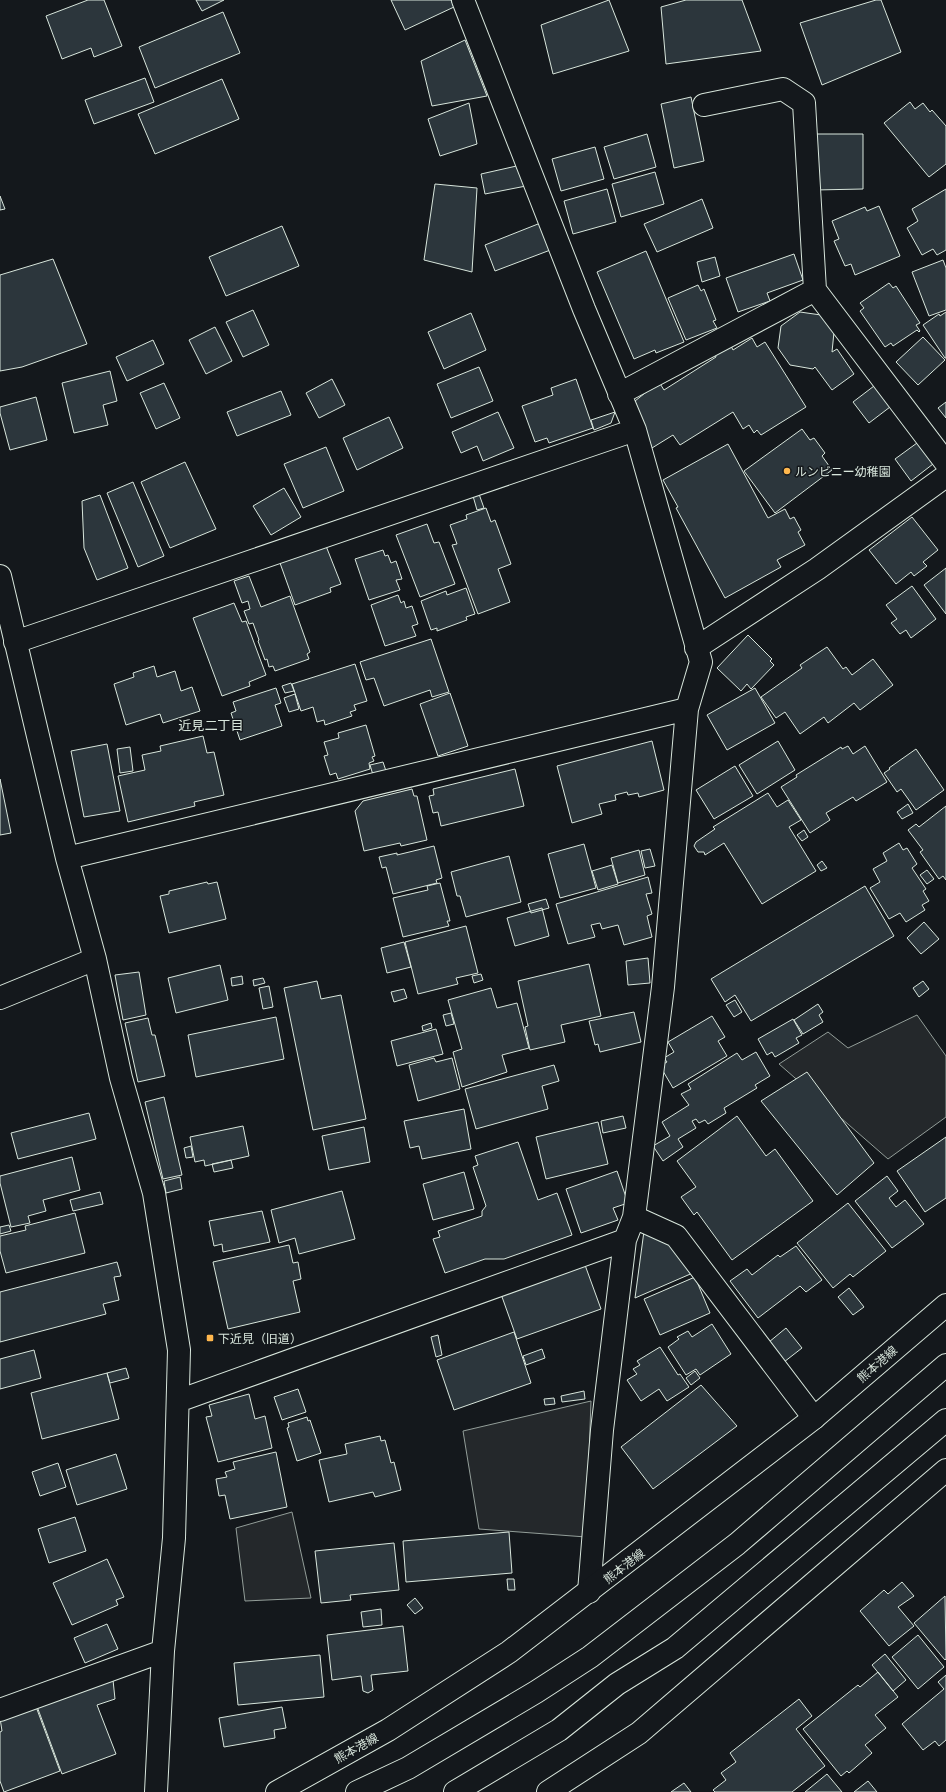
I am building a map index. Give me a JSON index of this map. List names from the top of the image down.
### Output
{
  "streets": {
    "street": ["熊本港線"]
  },
  "districts": ["近見二丁目"],
  "places": {
    "other": ["ルンビニー幼稚園"],
    "transit": ["下近見（旧道）"]
  }
}
